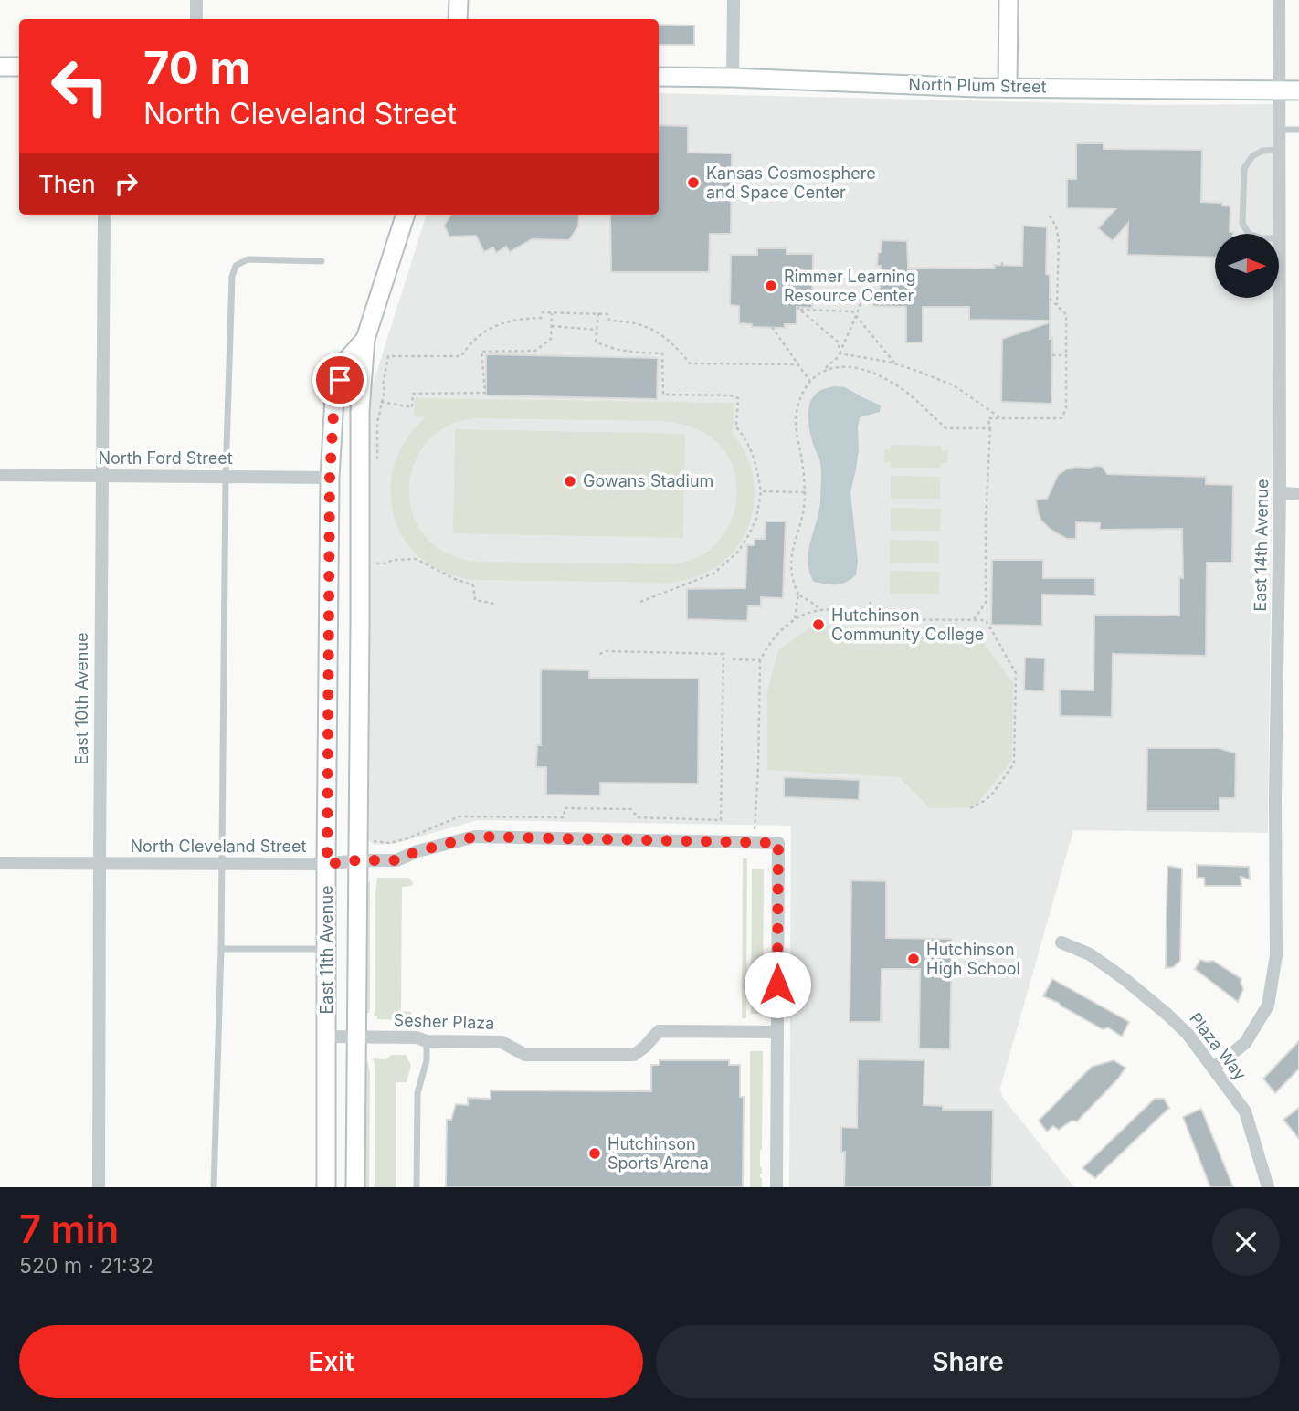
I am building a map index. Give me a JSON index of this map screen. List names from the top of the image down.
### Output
{
  "streets": {
    "street": [
      "North Plum Street",
      "North Ford Street",
      "East 14th Avenue",
      "East 10th Avenue",
      "North Cleveland Street",
      "East 11th Avenue",
      "Sesher Plaza",
      "Plaza Way"
    ]
  },
  "crossings": [
    ["North Plum Street", "East 14th Avenue"],
    ["North Ford Street", "East 10th Avenue"],
    ["North Ford Street", "East 11th Avenue"],
    ["East 14th Avenue", "Plaza Way"],
    ["East 10th Avenue", "North Cleveland Street"],
    ["North Cleveland Street", "East 11th Avenue"],
    ["North Cleveland Street", "Sesher Plaza"],
    ["East 11th Avenue", "Sesher Plaza"]
  ],
  "places": [
    "Kansas Cosmosphere and Space Center",
    "Rimmer Learning Resource Center",
    "Gowans Stadium",
    "Hutchinson Community College",
    "Hutchinson High School",
    "Hutchinson Sports Arena"
  ],
  "north": "right",
  "page": {
    "turn": ["70 m", "North Cleveland Street"],
    "then": "Then",
    "heading": ["7 min", "520 m · 21:32"],
    "buttons": ["Exit", "Share"]
  }
}
